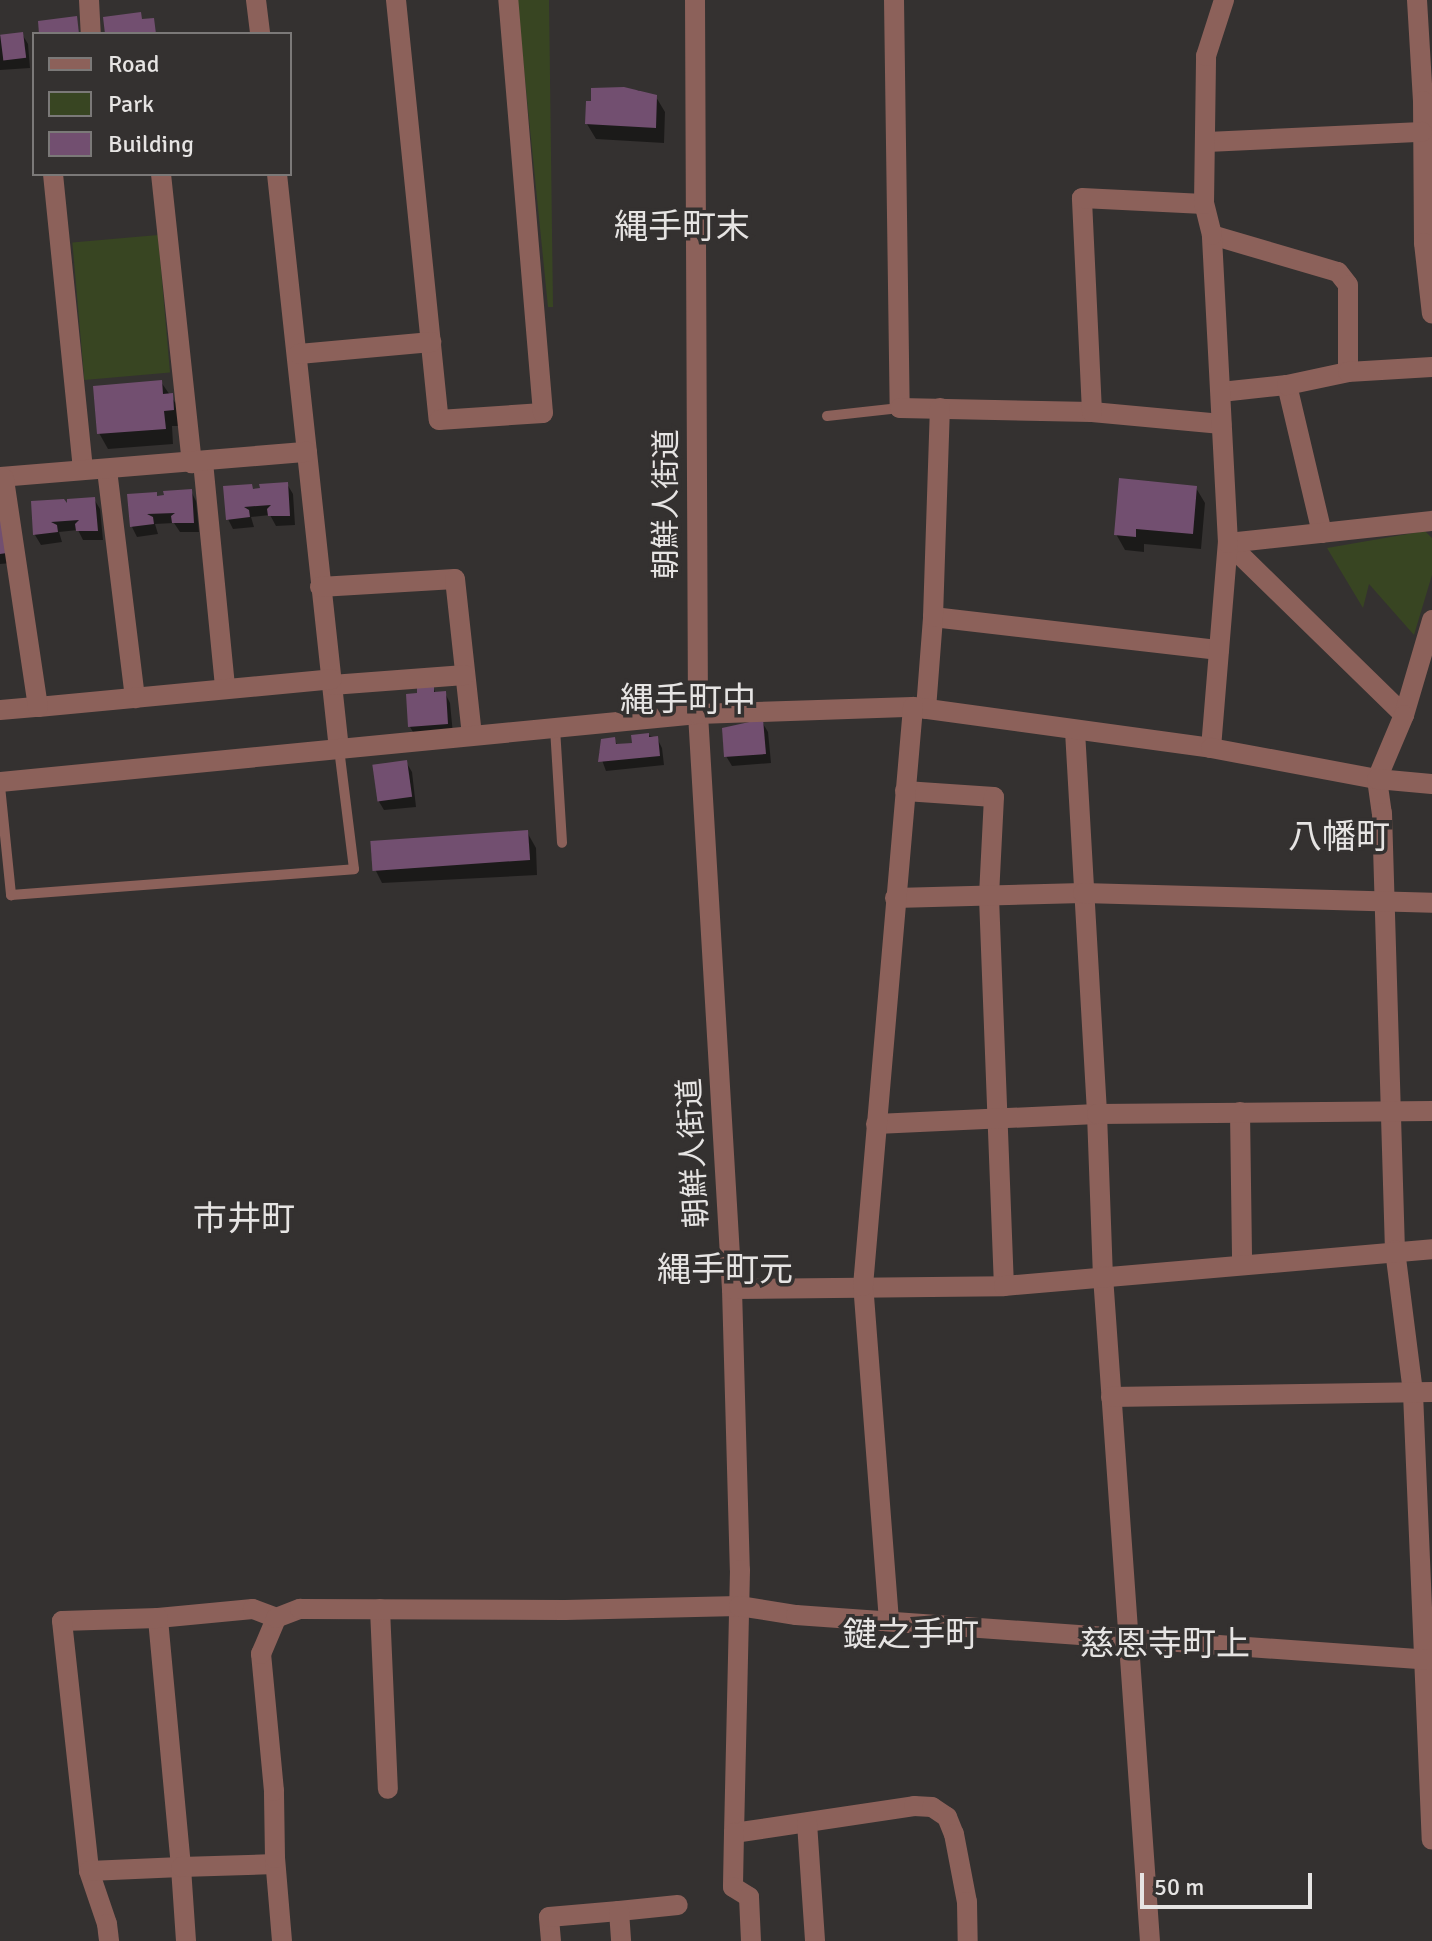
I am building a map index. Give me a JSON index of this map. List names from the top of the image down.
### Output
{
  "streets": {
    "street": ["朝鮮人街道"]
  },
  "districts": [
    "縄手町末",
    "縄手町中",
    "八幡町",
    "市井町",
    "縄手町元",
    "鍵之手町",
    "慈恩寺町上"
  ],
  "legend": ["Road", "Park", "Building"],
  "scale_bar": "50 m"
}
